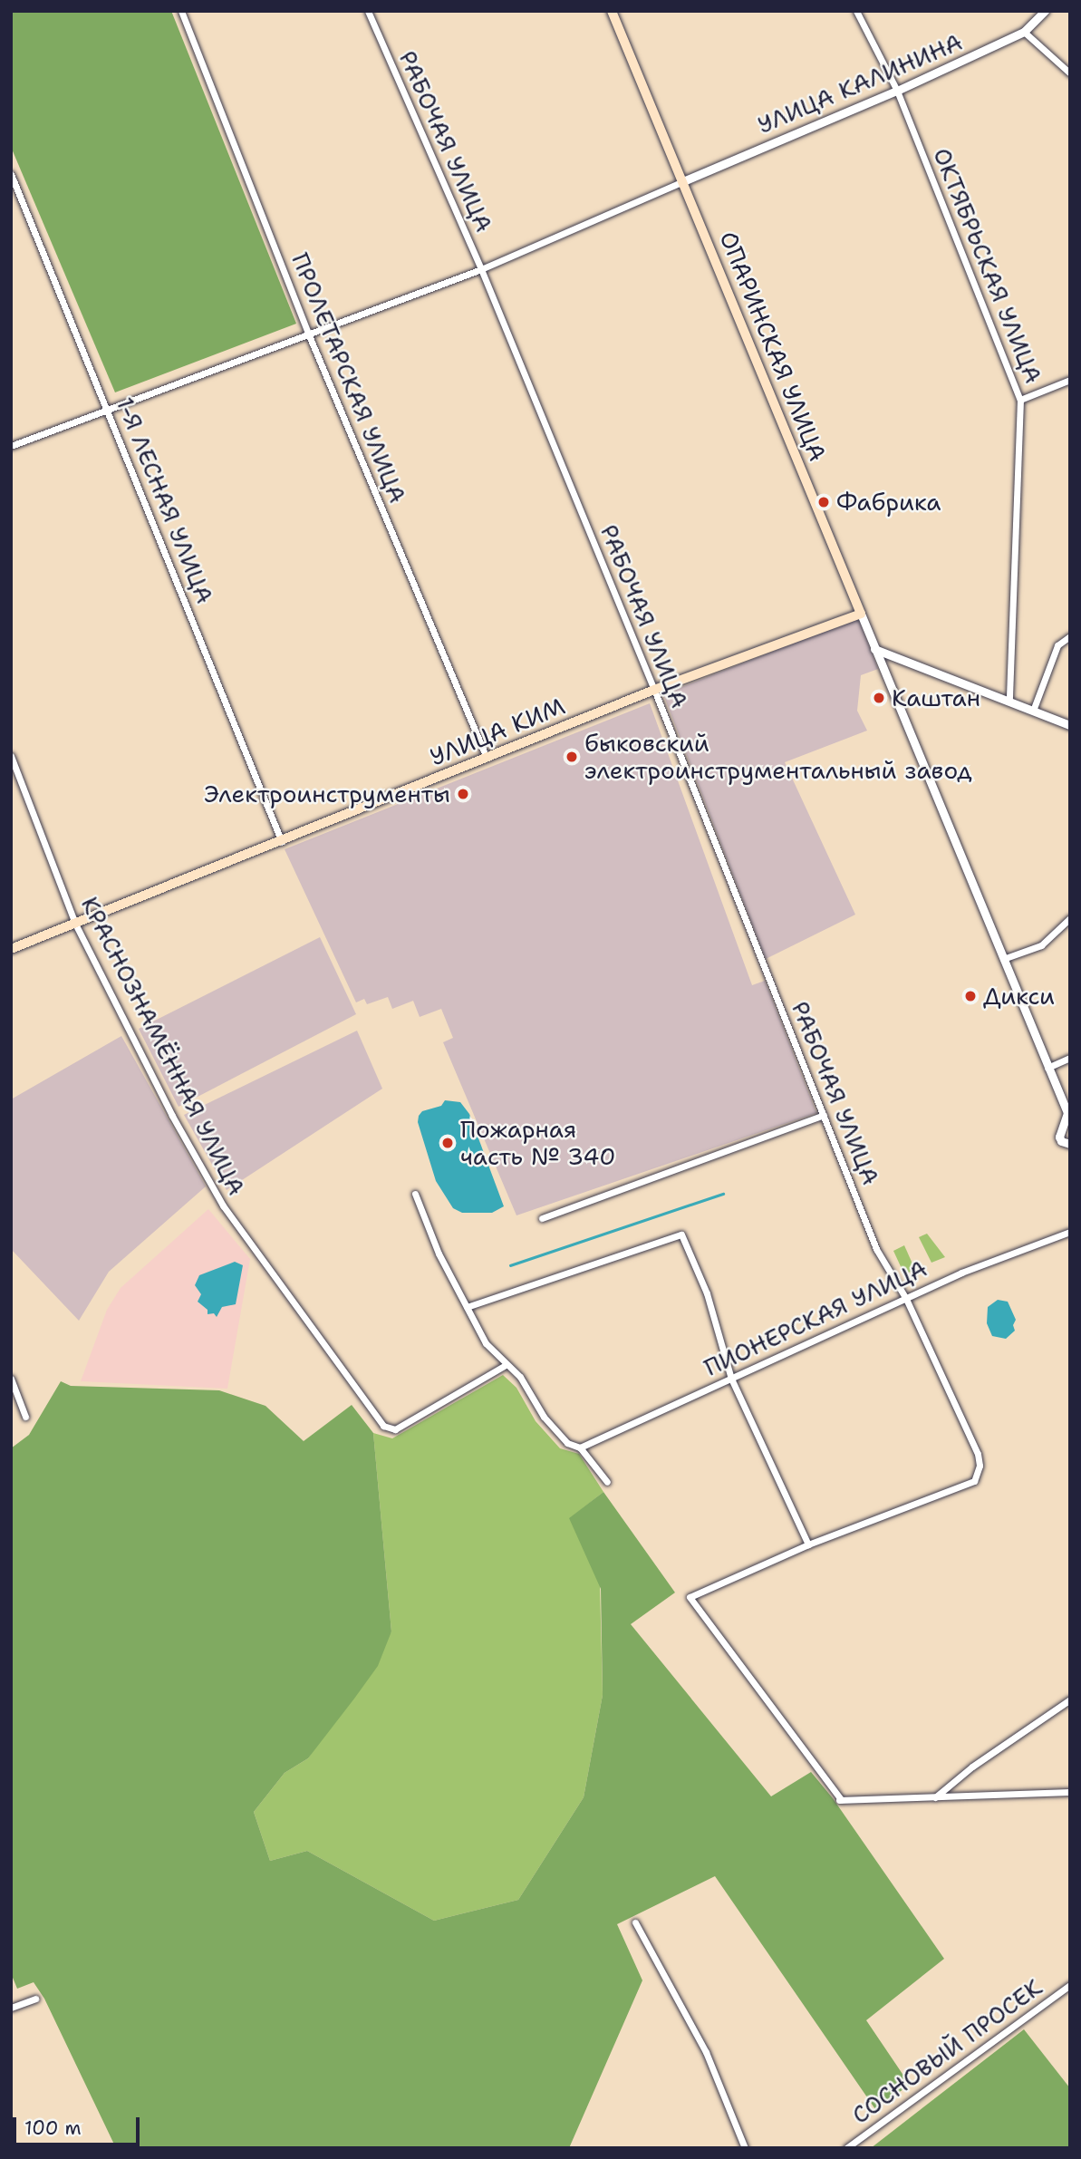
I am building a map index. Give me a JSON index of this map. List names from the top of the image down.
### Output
{
  "streets": {
    "main road": ["ОПАРИНСКАЯ УЛИЦА", "УЛИЦА КИМ"],
    "street": [
      "УЛИЦА КАЛИНИНА",
      "РАБОЧАЯ УЛИЦА",
      "ОКТЯБРЬСКАЯ УЛИЦА",
      "ПРОЛЕТАРСКАЯ УЛИЦА",
      "1-Я ЛЕСНАЯ УЛИЦА",
      "КРАСНОЗНАМЁННАЯ УЛИЦА",
      "ПИОНЕРСКАЯ УЛИЦА",
      "СОСНОВЫЙ ПРОСЕК"
    ]
  },
  "crossings": [
    ["УЛИЦА КАЛИНИНА", "ОКТЯБРЬСКАЯ УЛИЦА"],
    ["УЛИЦА КАЛИНИНА", "ОПАРИНСКАЯ УЛИЦА"],
    ["РАБОЧАЯ УЛИЦА", "УЛИЦА КИМ"],
    ["РАБОЧАЯ УЛИЦА", "ПИОНЕРСКАЯ УЛИЦА"],
    ["ОПАРИНСКАЯ УЛИЦА", "УЛИЦА КИМ"],
    ["ПРОЛЕТАРСКАЯ УЛИЦА", "УЛИЦА КИМ"],
    ["1-Я ЛЕСНАЯ УЛИЦА", "УЛИЦА КИМ"],
    ["УЛИЦА КИМ", "КРАСНОЗНАМЁННАЯ УЛИЦА"]
  ],
  "places": [
    "Фабрика",
    "Каштан",
    "быковский электроинструментальный завод",
    "Электроинструменты",
    "Дикси",
    "Пожарная часть № 340"
  ],
  "scale_bar": "100 m"
}
